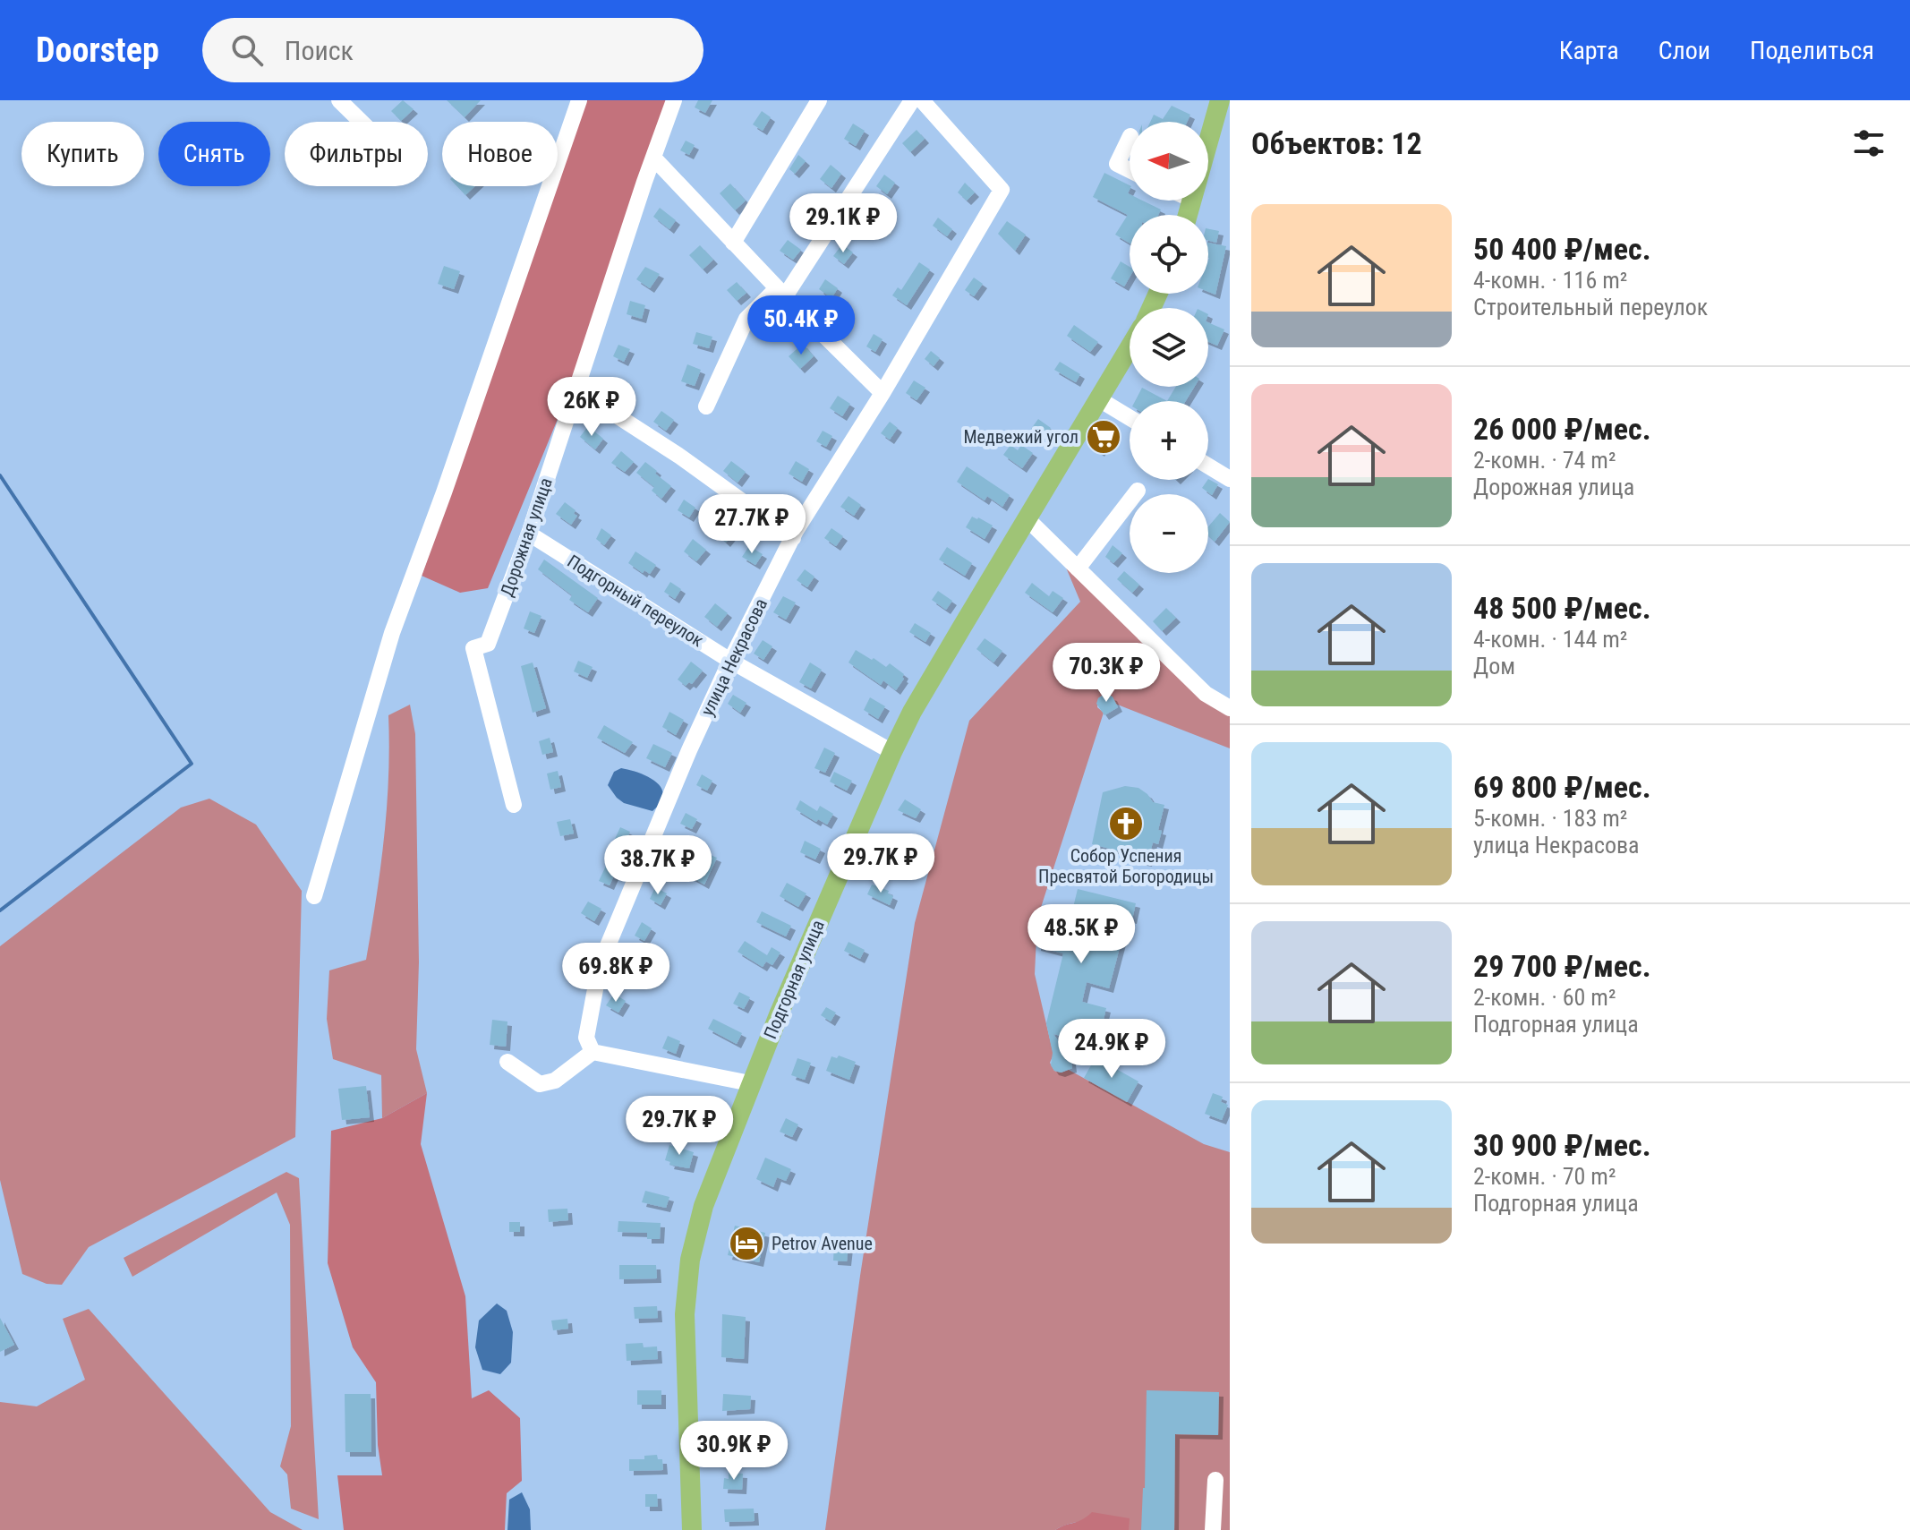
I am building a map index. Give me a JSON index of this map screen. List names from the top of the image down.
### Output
{
  "streets": {
    "main road": ["Подгорная улица"],
    "street": ["Дорожная улица", "Подгорный переулок", "улица Некрасова"]
  },
  "crossings": [
    ["Дорожная улица", "Подгорный переулок"],
    ["Подгорный переулок", "улица Некрасова"],
    ["Подгорный переулок", "Подгорная улица"]
  ],
  "places": {
    "supermarket": ["Медвежий угол"],
    "church": ["Собор Успения Пресвятой Богородицы"],
    "hotel": ["Petrov Avenue"]
  },
  "north": "left",
  "page": {
    "header": "Doorstep",
    "search": "Поиск",
    "nav": ["Карта", "Слои", "Поделиться"],
    "heading": "Объектов: 12",
    "map_buttons": ["+", "−"],
    "chip": [
      "Купить",
      "Снять",
      "Фильтры",
      "Новое"
    ],
    "list": [
      {
        "name": "50 400 ₽/мес.",
        "note": "4-комн. · 116 m² · Строительный переулок"
      },
      {
        "name": "26 000 ₽/мес.",
        "note": "2-комн. · 74 m² · Дорожная улица"
      },
      {
        "name": "48 500 ₽/мес.",
        "note": "4-комн. · 144 m² · Дом"
      },
      {
        "name": "69 800 ₽/мес.",
        "note": "5-комн. · 183 m² · улица Некрасова"
      },
      {
        "name": "29 700 ₽/мес.",
        "note": "2-комн. · 60 m² · Подгорная улица"
      },
      {
        "name": "30 900 ₽/мес.",
        "note": "2-комн. · 70 m² · Подгорная улица"
      }
    ],
    "price": [
      "29.1K ₽",
      "50.4K ₽",
      "26K ₽",
      "27.7K ₽",
      "70.3K ₽",
      "29.7K ₽",
      "38.7K ₽",
      "48.5K ₽",
      "69.8K ₽",
      "24.9K ₽",
      "29.7K ₽",
      "30.9K ₽"
    ]
  }
}
